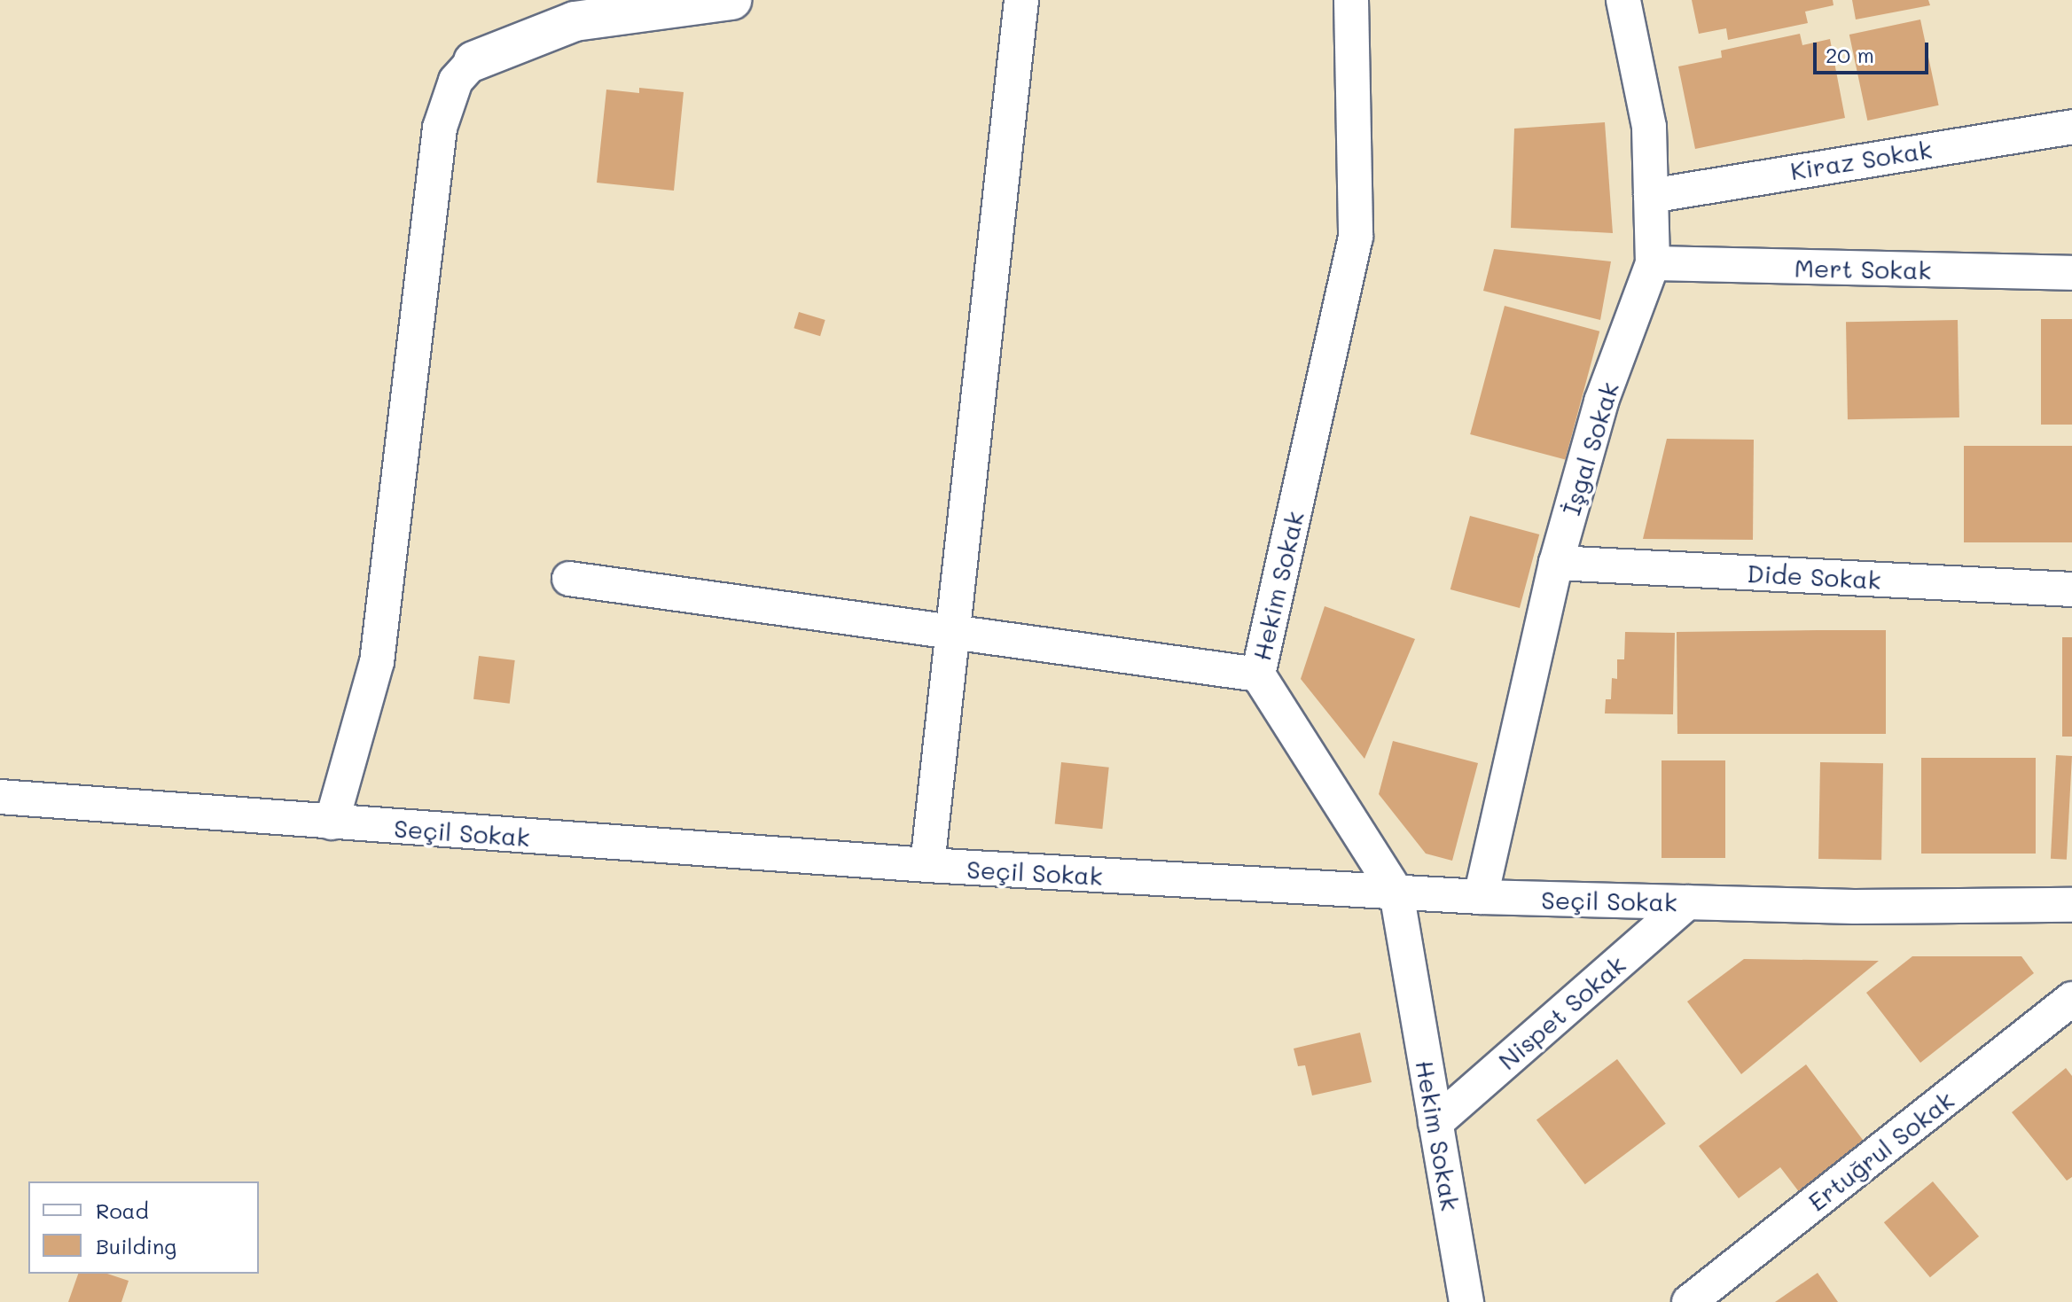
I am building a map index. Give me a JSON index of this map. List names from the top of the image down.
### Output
{
  "streets": {
    "street": [
      "Kiraz Sokak",
      "Mert Sokak",
      "İşgal Sokak",
      "Dide Sokak",
      "Hekim Sokak",
      "Seçil Sokak",
      "Nispet Sokak",
      "Ertuğrul Sokak"
    ]
  },
  "crossings": [
    ["Kiraz Sokak", "İşgal Sokak"],
    ["Mert Sokak", "İşgal Sokak"],
    ["İşgal Sokak", "Dide Sokak"],
    ["İşgal Sokak", "Seçil Sokak"],
    ["Hekim Sokak", "Seçil Sokak"],
    ["Hekim Sokak", "Nispet Sokak"],
    ["Seçil Sokak", "Nispet Sokak"]
  ],
  "legend": ["Road", "Building"],
  "scale_bar": "20 m"
}
